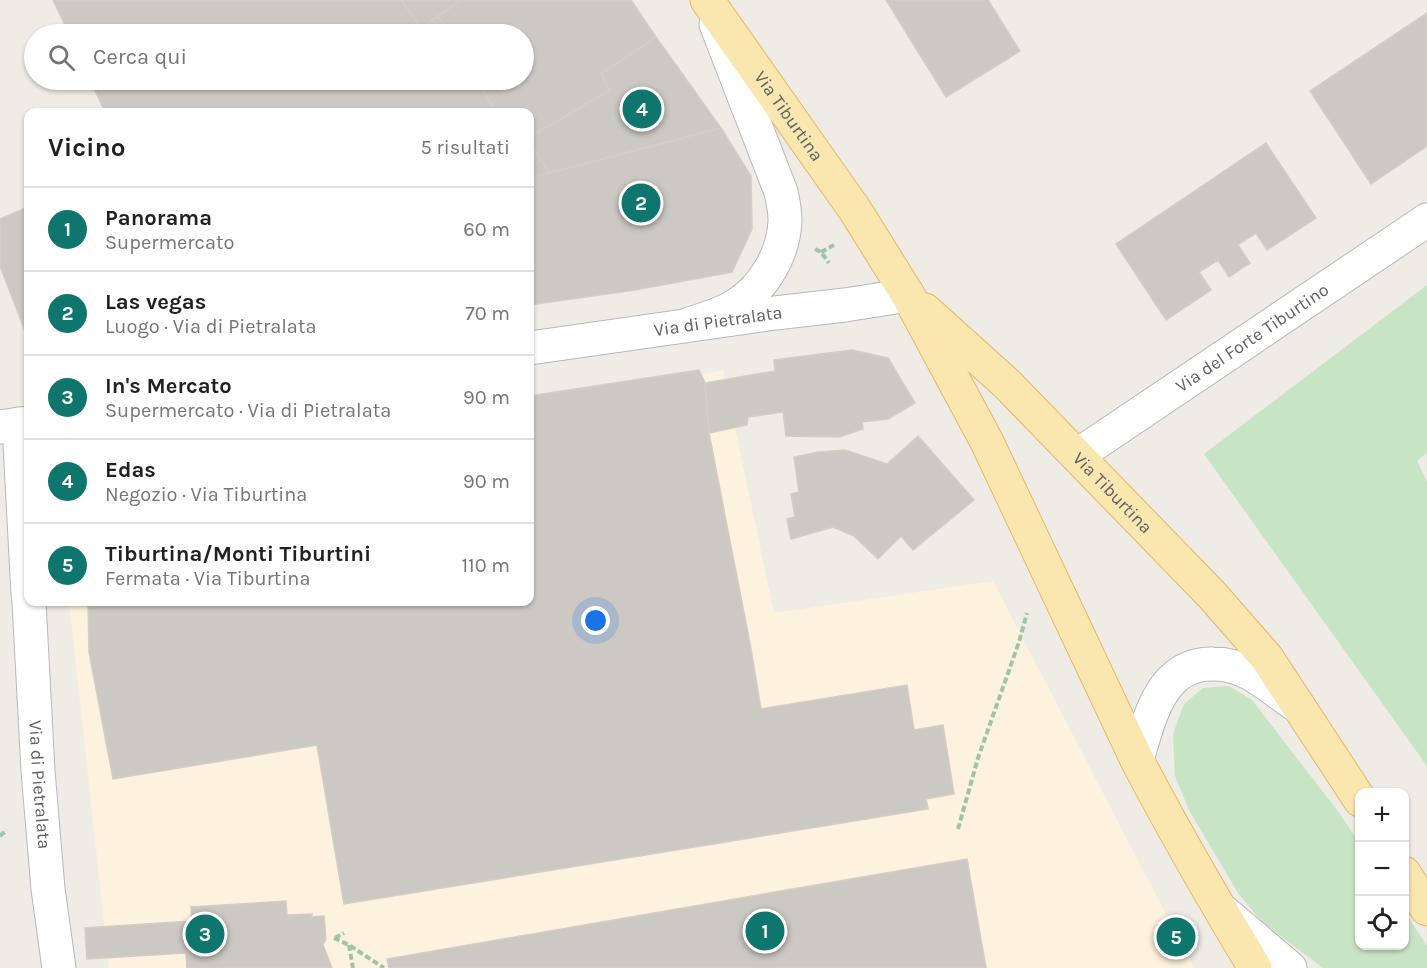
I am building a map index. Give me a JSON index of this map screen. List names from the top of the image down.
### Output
{
  "streets": {
    "main road": ["Via Tiburtina"],
    "street": ["Via di Pietralata", "Via del Forte Tiburtino"]
  },
  "crossings": [
    ["Via Tiburtina", "Via di Pietralata"],
    ["Via Tiburtina", "Via del Forte Tiburtino"]
  ],
  "page": {
    "search": "Cerca qui",
    "pins": [
      "4",
      "2",
      "1",
      "3",
      "5"
    ],
    "heading": ["Vicino", "5 risultati"],
    "list": [
      {
        "mark": "1",
        "name": "Panorama",
        "note": "Supermercato",
        "value": "60 m"
      },
      {
        "mark": "2",
        "name": "Las vegas",
        "note": "Luogo · Via di Pietralata",
        "value": "70 m"
      },
      {
        "mark": "3",
        "name": "In's Mercato",
        "note": "Supermercato · Via di Pietralata",
        "value": "90 m"
      },
      {
        "mark": "4",
        "name": "Edas",
        "note": "Negozio · Via Tiburtina",
        "value": "90 m"
      },
      {
        "mark": "5",
        "name": "Tiburtina/Monti Tiburtini",
        "note": "Fermata · Via Tiburtina",
        "value": "110 m"
      }
    ],
    "map_buttons": ["+", "−"]
  }
}
